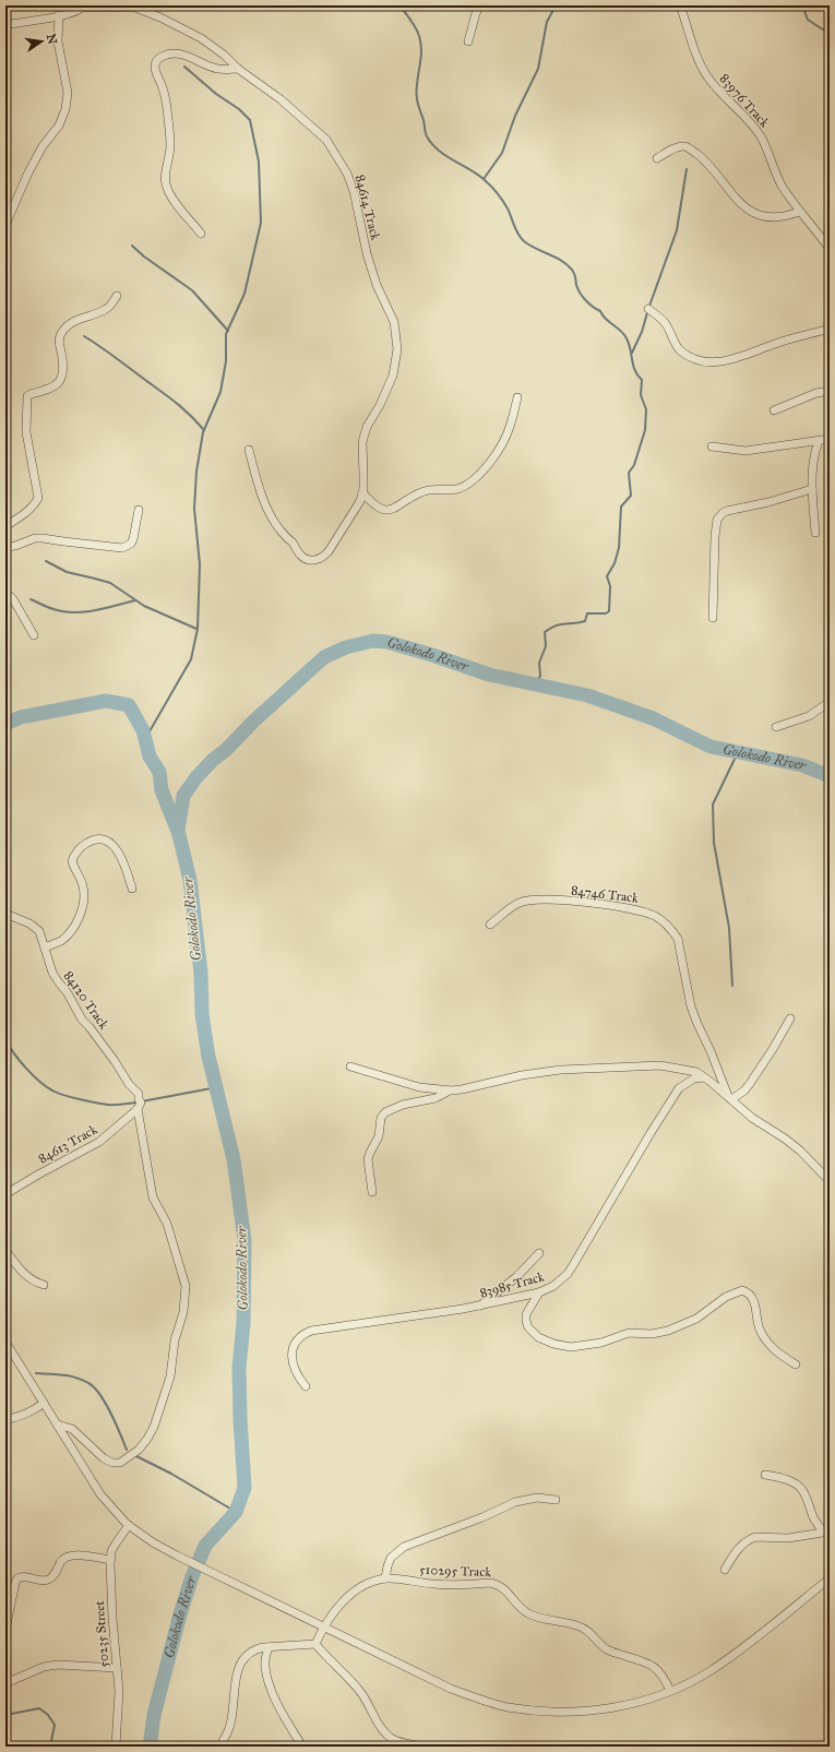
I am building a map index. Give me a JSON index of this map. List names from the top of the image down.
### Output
{
  "streets": {
    "street": [
      "83976 Track",
      "84614 Track",
      "84746 Track",
      "84120 Track",
      "84613 Track",
      "83985 Track",
      "510295 Track",
      "50235 Street"
    ]
  },
  "crossings": [
    ["84120 Track", "84613 Track"]
  ],
  "water": ["Golokodo River"],
  "north": "right"
}
